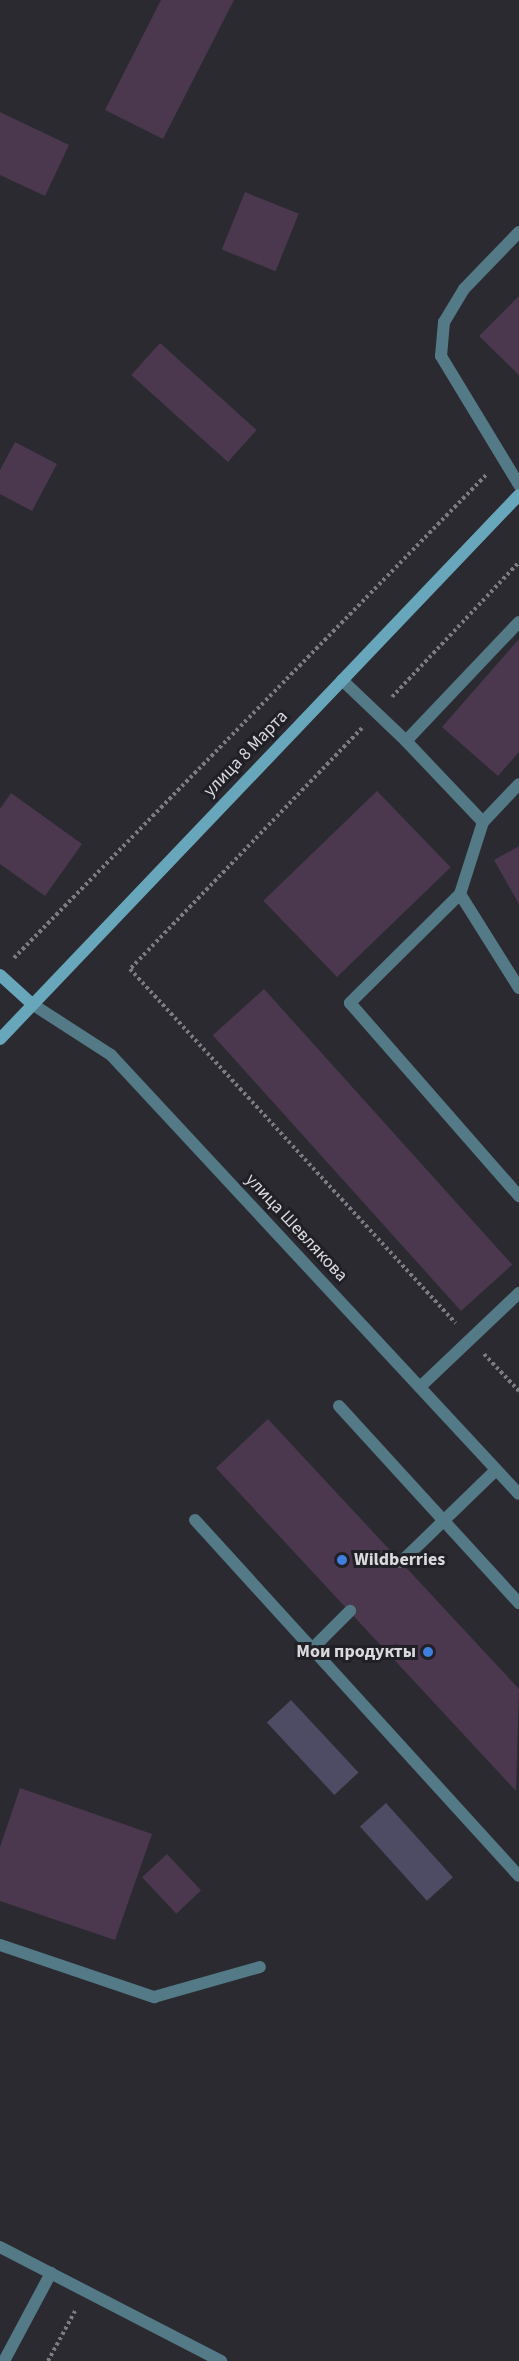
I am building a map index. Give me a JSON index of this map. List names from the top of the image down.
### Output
{
  "streets": {
    "street": ["улица 8 Марта", "улица Шевлякова"]
  },
  "crossings": [
    ["улица 8 Марта", "улица Шевлякова"]
  ],
  "places": ["Wildberries", "Мои продукты"]
}
